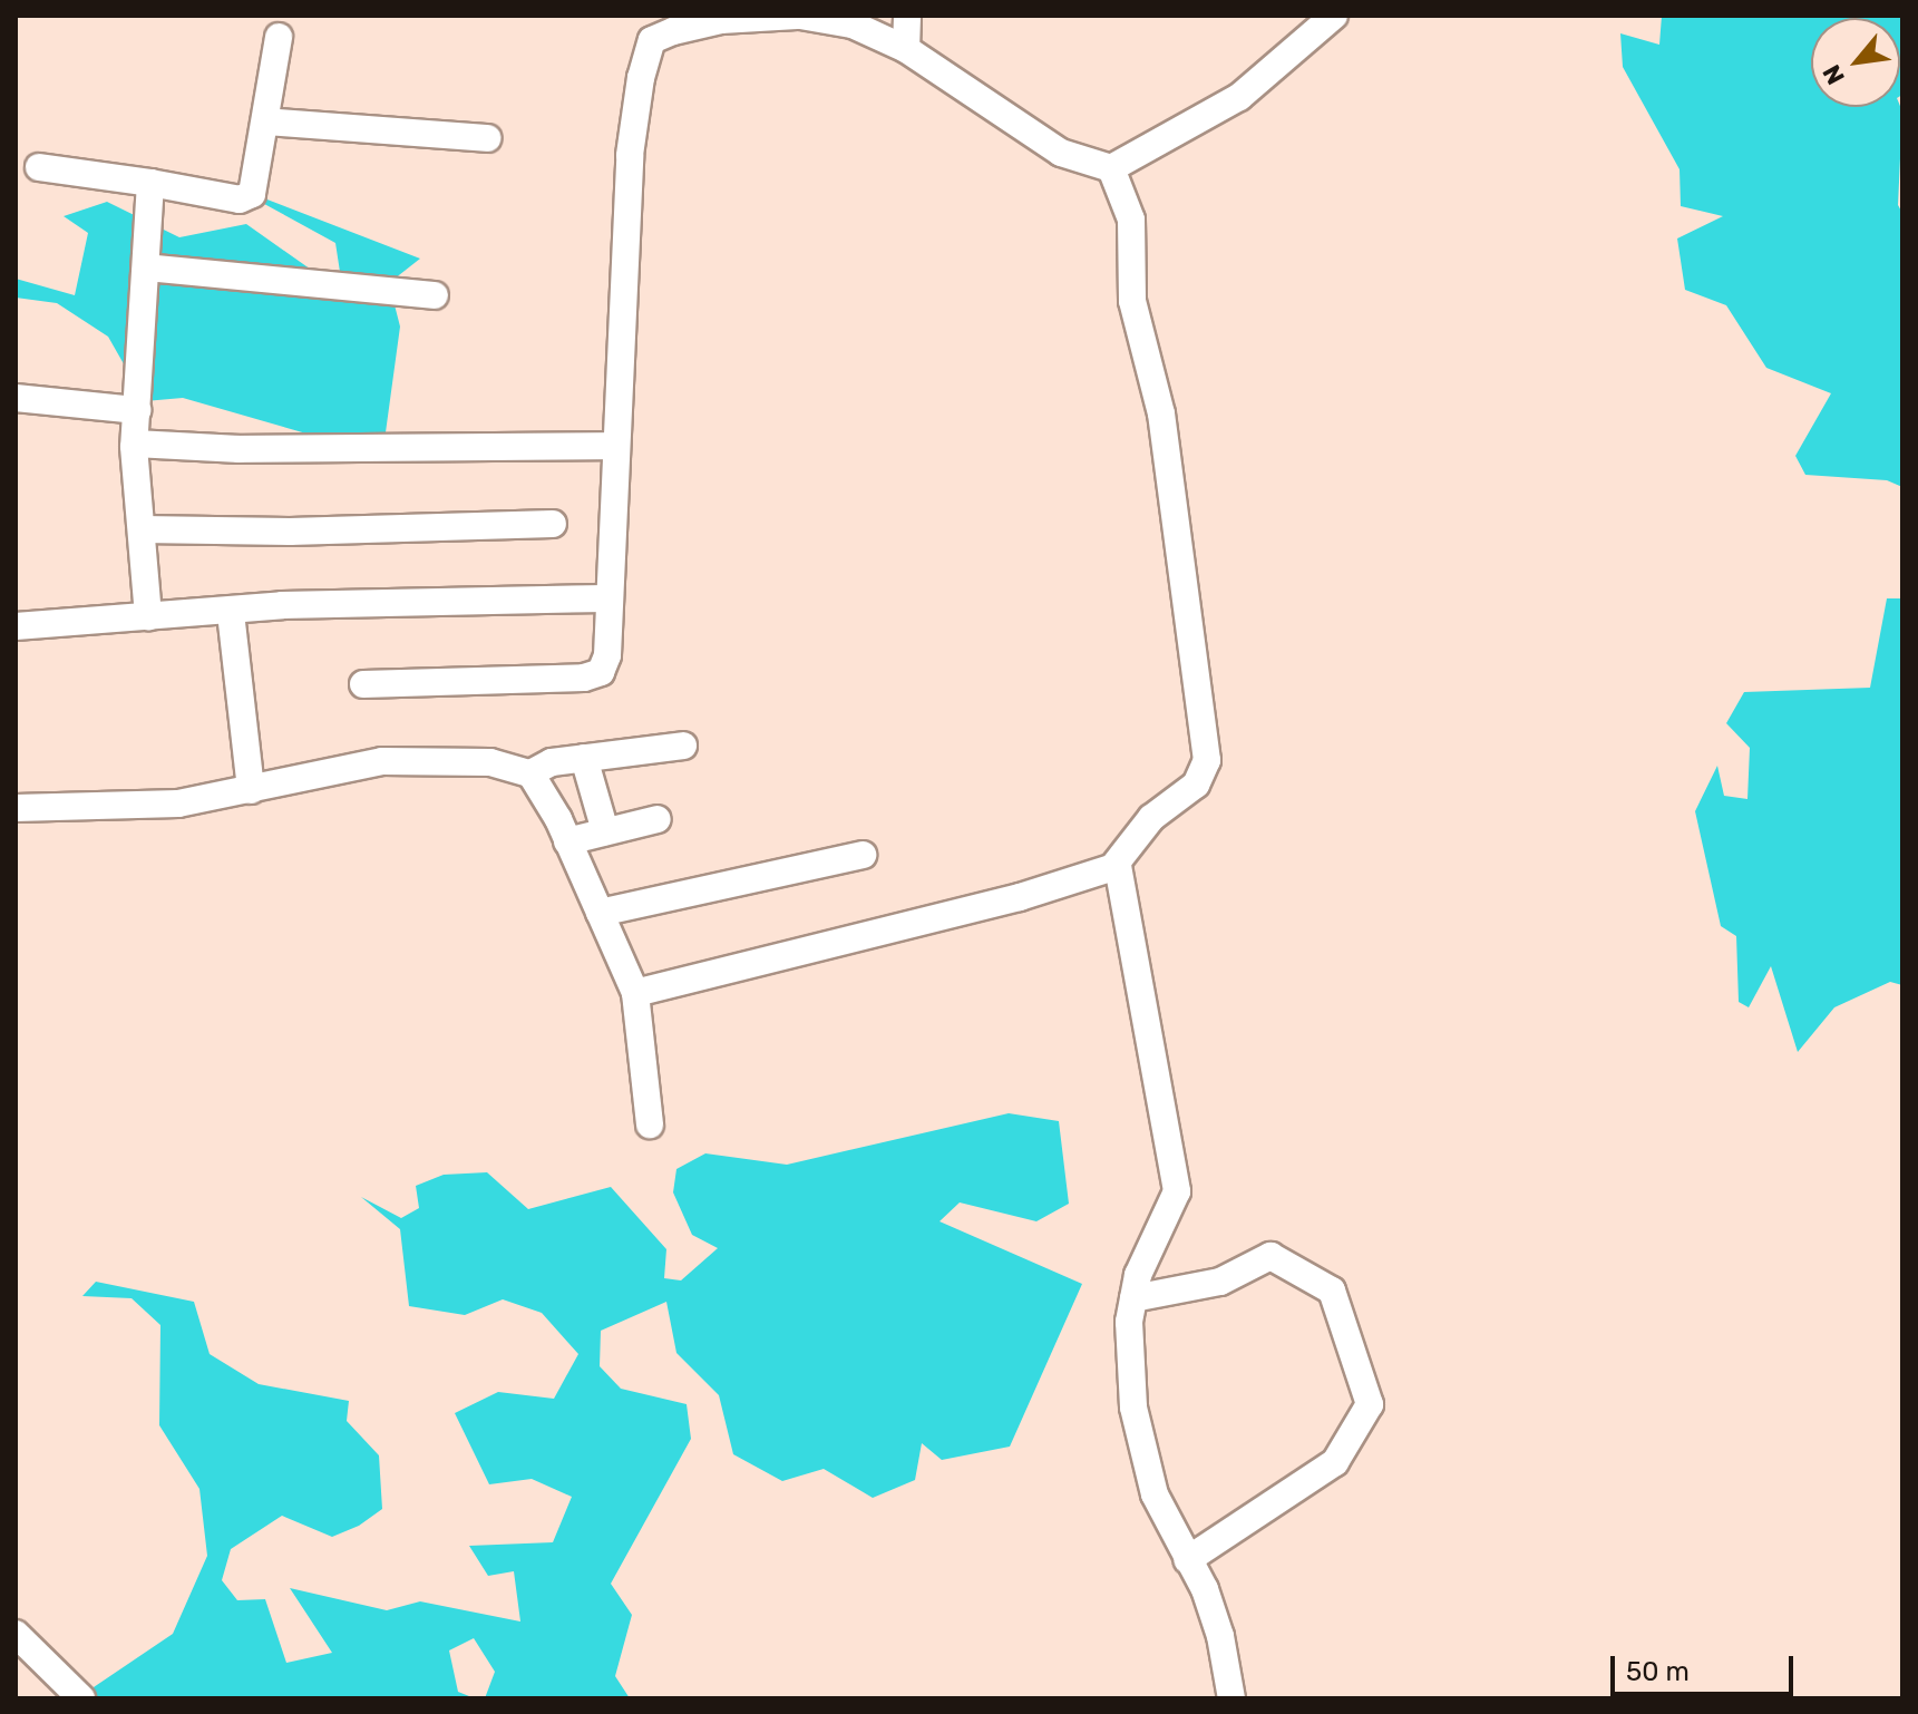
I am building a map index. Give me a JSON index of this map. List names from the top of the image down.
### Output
{
  "scale_bar": "50 m",
  "north": "bottom left"
}
